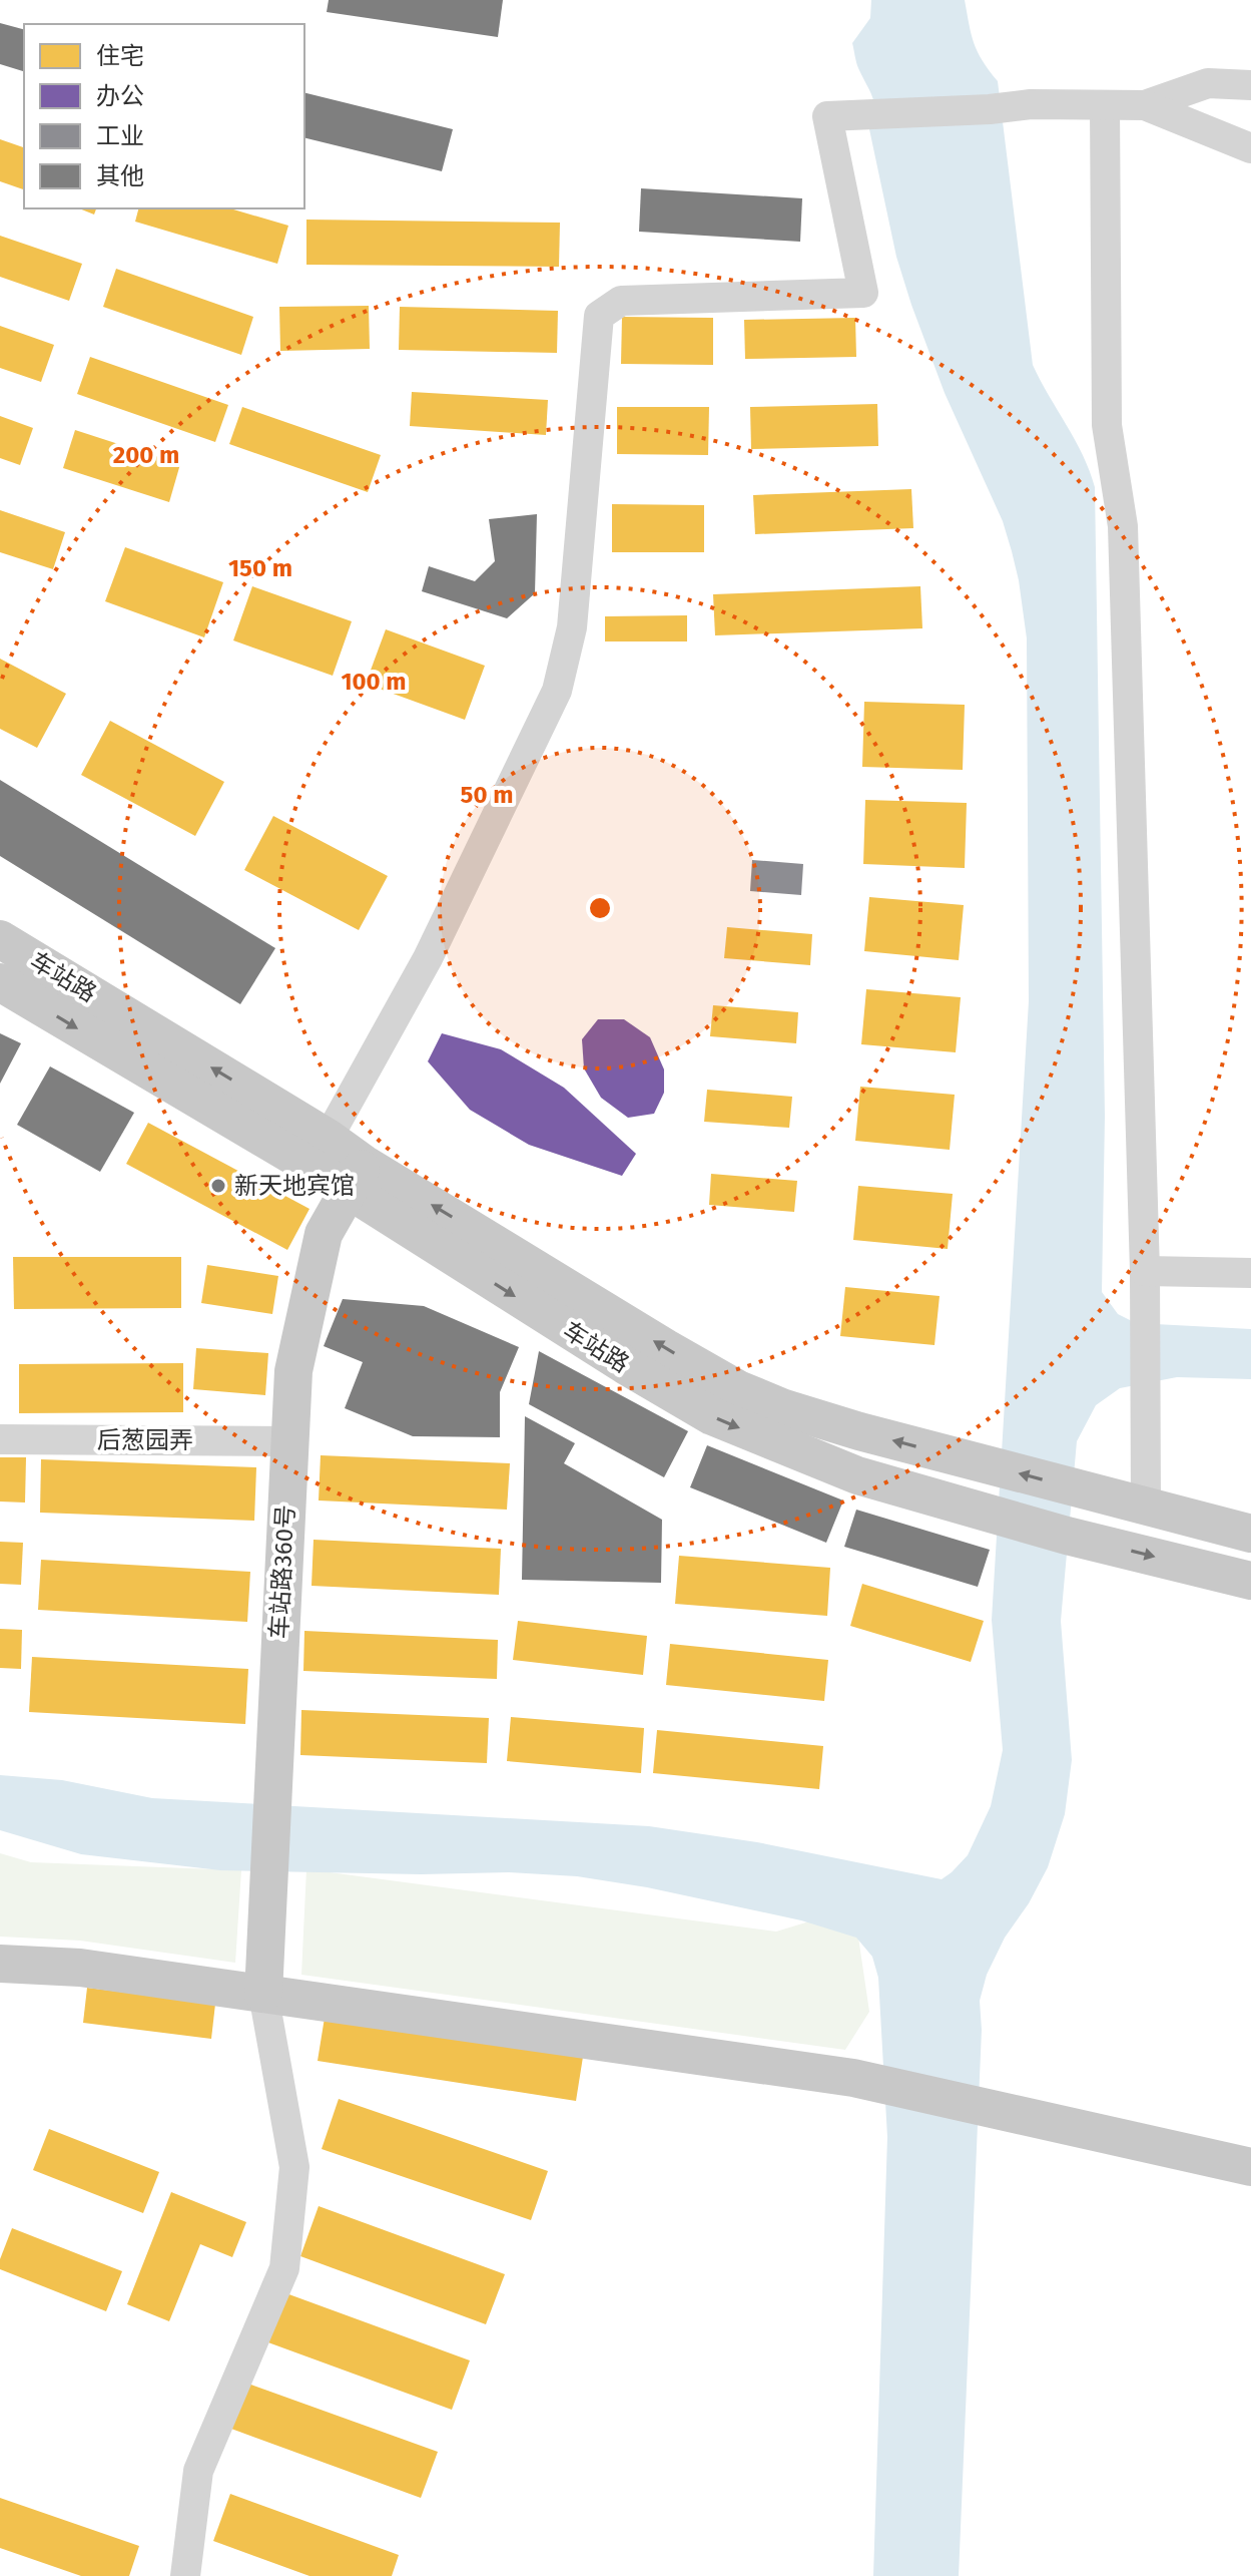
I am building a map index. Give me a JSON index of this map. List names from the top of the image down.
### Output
{
  "streets": {
    "main road": ["车站路", "车站路360号"],
    "street": ["后葱园弄"]
  },
  "crossings": [
    ["车站路", "车站路360号"],
    ["后葱园弄", "车站路360号"]
  ],
  "places": ["新天地宾馆"],
  "legend": [
    "住宅",
    "办公",
    "工业",
    "其他"
  ],
  "rings": [
    "200 m",
    "150 m",
    "100 m",
    "50 m"
  ]
}
